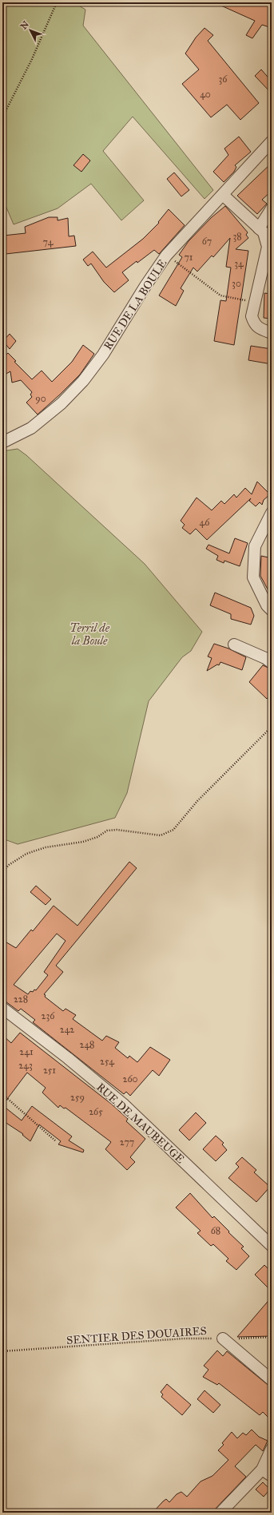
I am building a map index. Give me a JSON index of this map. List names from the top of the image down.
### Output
{
  "streets": {
    "street": ["RUE DE LA BOULE", "RUE DE MAUBEUGE"],
    "path": ["SENTIER DES DOUAIRES"]
  },
  "parks": ["Terril de la Boule"],
  "house_numbers": [
    "36",
    "40",
    "38",
    "67",
    "74",
    "71",
    "34",
    "30",
    "90",
    "46",
    "228",
    "236",
    "242",
    "248",
    "241",
    "254",
    "243",
    "251",
    "260",
    "259",
    "265",
    "277",
    "68"
  ],
  "north": "top left"
}
